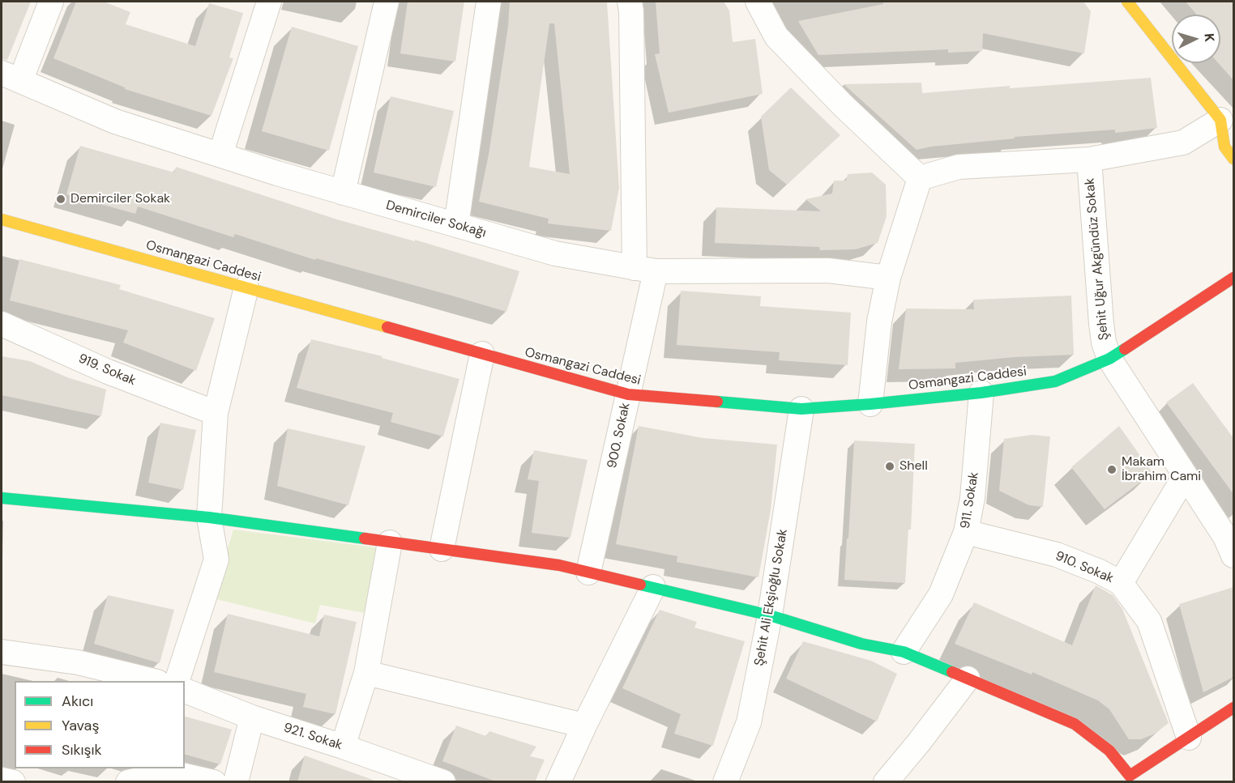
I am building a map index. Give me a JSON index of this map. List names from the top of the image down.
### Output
{
  "streets": {
    "street": [
      "Demirciler Sokağı",
      "Şehit Uğur Akgündüz Sokak",
      "Osmangazi Caddesi",
      "919. Sokak",
      "900. Sokak",
      "911. Sokak",
      "910. Sokak",
      "Şehit Ali Ekşioğlu Sokak",
      "921. Sokak"
    ]
  },
  "crossings": [
    ["Demirciler Sokağı", "900. Sokak"],
    ["Şehit Uğur Akgündüz Sokak", "Osmangazi Caddesi"],
    ["Osmangazi Caddesi", "900. Sokak"],
    ["Osmangazi Caddesi", "911. Sokak"],
    ["Osmangazi Caddesi", "Şehit Ali Ekşioğlu Sokak"],
    ["911. Sokak", "910. Sokak"]
  ],
  "places": ["Demirciler Sokak", "Shell", "Makam İbrahim Cami"],
  "legend": ["Akıcı", "Yavaş", "Sıkışık"],
  "north": "right"
}
